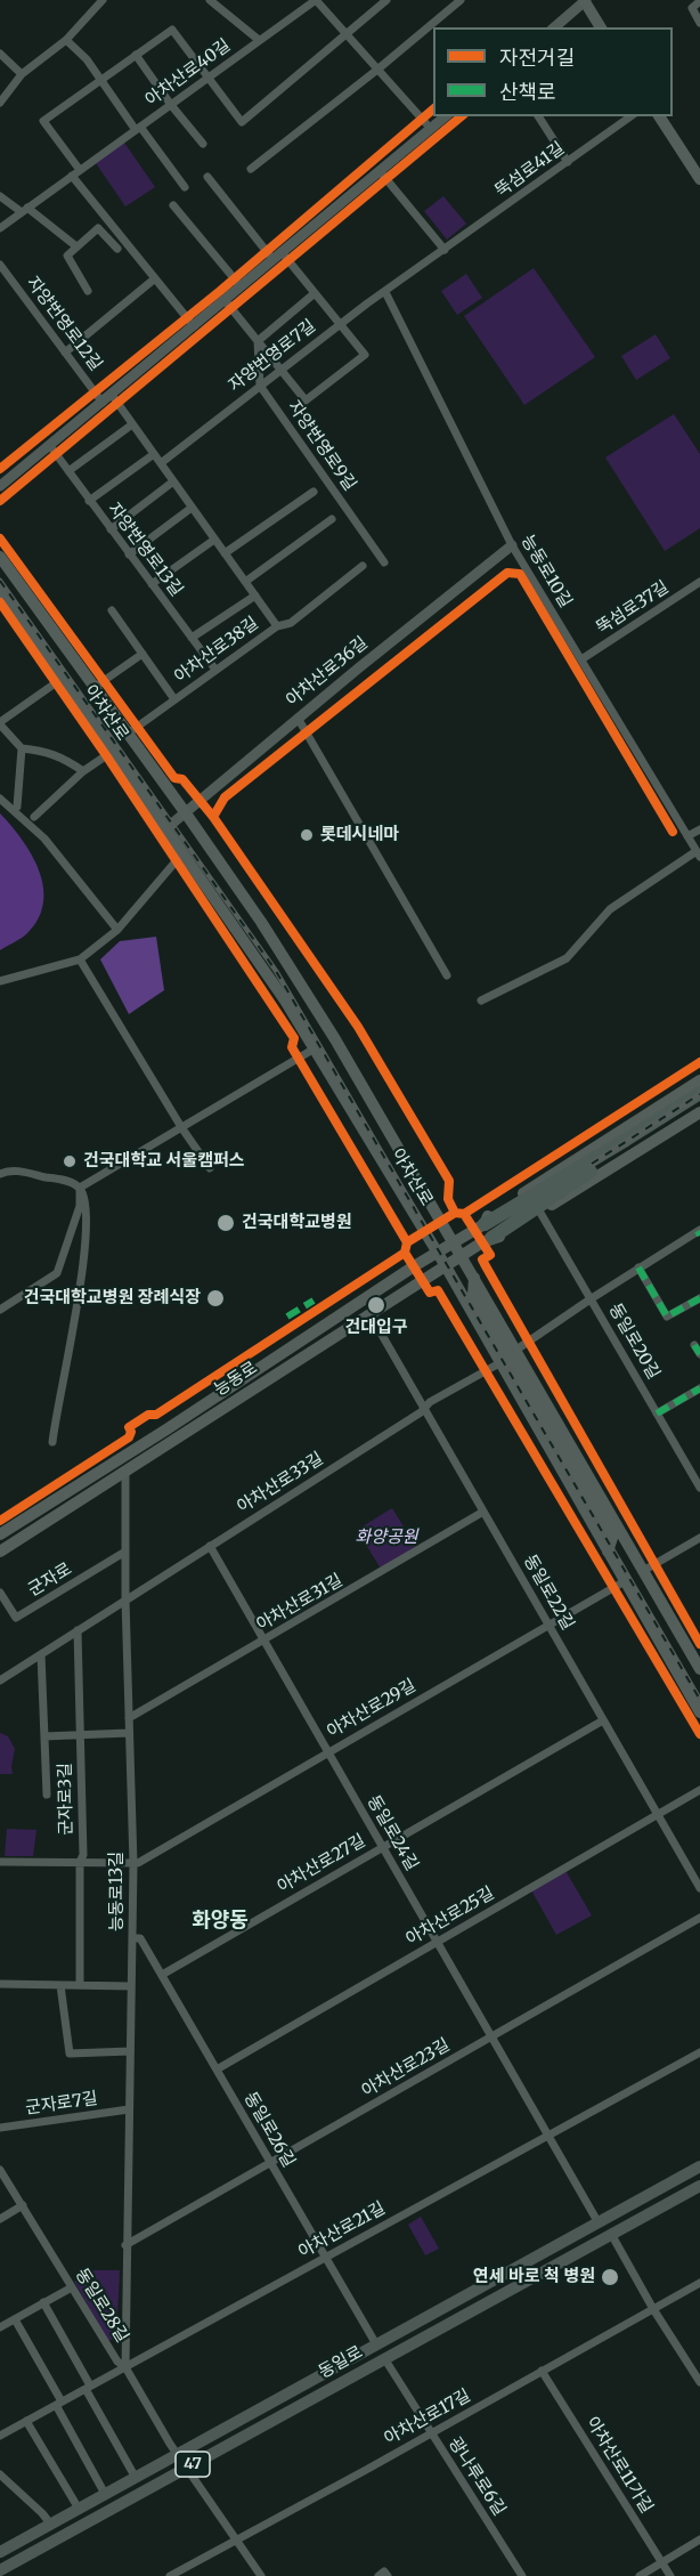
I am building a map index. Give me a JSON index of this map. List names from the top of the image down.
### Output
{
  "streets": {
    "main road": [
      "아차산로",
      "능동로",
      "동일로",
      "47"
    ],
    "street": [
      "아차산로40길",
      "뚝섬로41길",
      "자양번영로12길",
      "자양번영로7길",
      "자양번영로9길",
      "자양번영로13길",
      "능동로10길",
      "뚝섬로37길",
      "아차산로38길",
      "아차산로36길",
      "동일로20길",
      "아차산로33길",
      "군자로",
      "동일로22길",
      "아차산로31길",
      "아차산로29길",
      "군자로3길",
      "동일로24길",
      "아차산로27길",
      "능동로13길",
      "아차산로25길",
      "아차산로23길",
      "군자로7길",
      "동일로26길",
      "아차산로21길",
      "동일로28길",
      "아차산로17길",
      "아차산로11가길",
      "광나루로6길"
    ]
  },
  "crossings": [
    ["뚝섬로41길", "자양번영로7길"],
    ["뚝섬로41길", "능동로10길"],
    ["자양번영로12길", "자양번영로7길"],
    ["자양번영로12길", "아차산로38길"],
    ["자양번영로7길", "자양번영로9길"],
    ["자양번영로7길", "능동로10길"],
    ["자양번영로13길", "아차산로38길"],
    ["능동로10길", "뚝섬로37길"],
    ["능동로10길", "아차산로36길"],
    ["아차산로38길", "아차산로"],
    ["아차산로36길", "아차산로"],
    ["아차산로", "능동로"],
    ["아차산로", "아차산로33길"],
    ["아차산로", "아차산로29길"],
    ["동일로20길", "능동로"],
    ["능동로", "동일로22길"],
    ["능동로", "능동로13길"],
    ["아차산로33길", "동일로22길"],
    ["아차산로33길", "동일로24길"],
    ["아차산로33길", "능동로13길"],
    ["군자로", "능동로13길"],
    ["동일로22길", "아차산로31길"],
    ["동일로22길", "아차산로29길"],
    ["동일로22길", "아차산로27길"],
    ["동일로22길", "아차산로25길"],
    ["아차산로31길", "동일로24길"],
    ["아차산로31길", "능동로13길"],
    ["아차산로29길", "동일로24길"],
    ["아차산로29길", "능동로13길"],
    ["동일로24길", "아차산로27길"],
    ["동일로24길", "아차산로25길"],
    ["동일로24길", "아차산로23길"],
    ["동일로24길", "아차산로21길"],
    ["동일로24길", "동일로"],
    ["아차산로27길", "동일로26길"],
    ["능동로13길", "아차산로23길"],
    ["능동로13길", "군자로7길"],
    ["능동로13길", "동일로26길"],
    ["능동로13길", "아차산로21길"],
    ["능동로13길", "동일로28길"],
    ["아차산로25길", "동일로26길"],
    ["아차산로23길", "동일로26길"],
    ["동일로26길", "아차산로21길"],
    ["동일로26길", "동일로"],
    ["아차산로21길", "동일로28길"],
    ["동일로28길", "동일로"],
    ["동일로28길", "아차산로17길"],
    ["동일로", "광나루로6길"],
    ["아차산로17길", "아차산로11가길"],
    ["아차산로17길", "광나루로6길"]
  ],
  "districts": ["화양동"],
  "parks": ["화양공원"],
  "places": [
    "롯데시네마",
    "건국대학교 서울캠퍼스",
    "건국대학교병원",
    "건국대학교병원 장례식장",
    "건대입구",
    "연세 바로 척 병원"
  ],
  "legend": ["자전거길", "산책로"]
}
